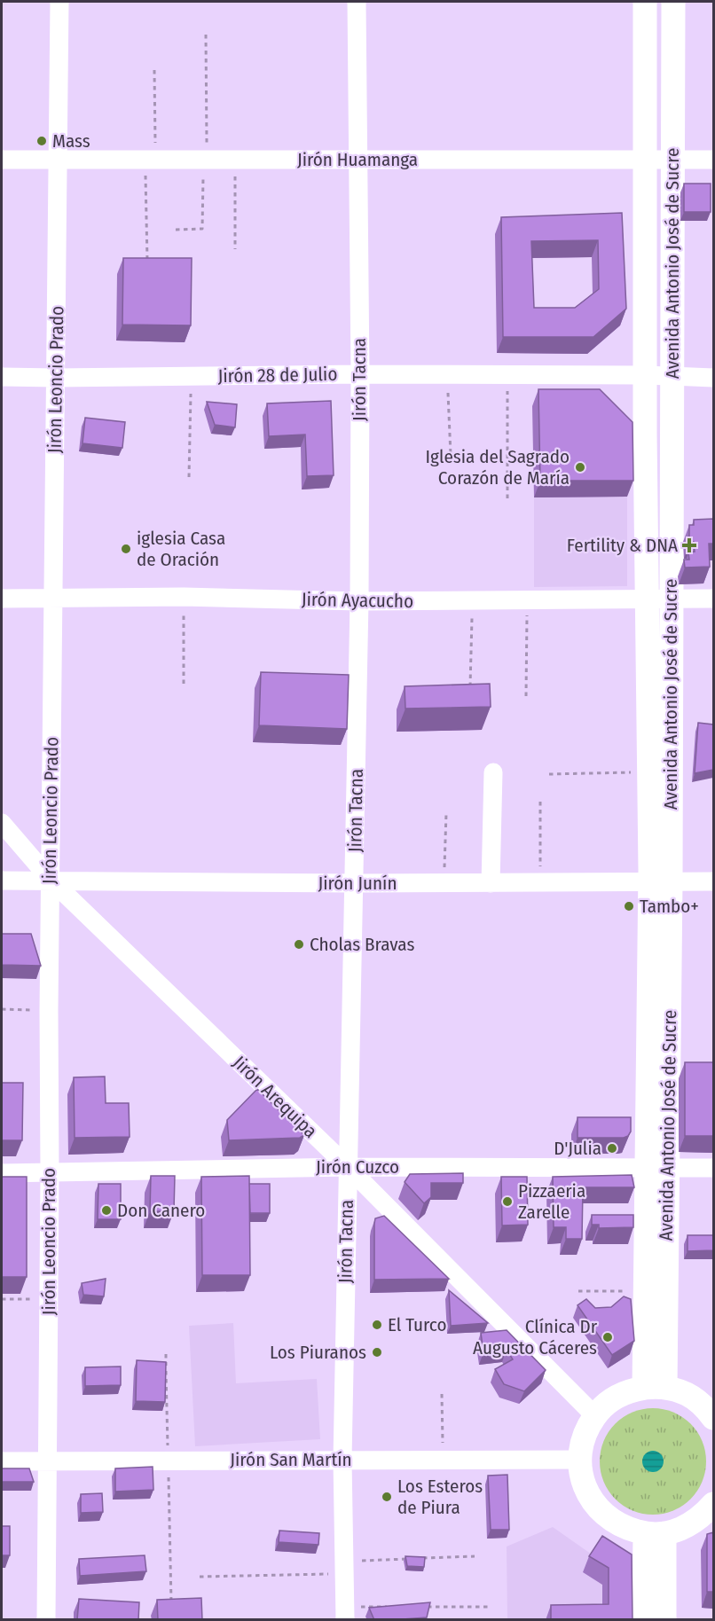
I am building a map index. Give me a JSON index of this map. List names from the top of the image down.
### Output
{
  "streets": {
    "main road": ["Avenida Antonio José de Sucre"],
    "street": [
      "Jirón Huamanga",
      "Jirón 28 de Julio",
      "Jirón Leoncio Prado",
      "Jirón Tacna",
      "Jirón Ayacucho",
      "Jirón Junín",
      "Jirón Arequipa",
      "Jirón Cuzco",
      "Jirón San Martín"
    ]
  },
  "crossings": [
    ["Jirón Huamanga", "Avenida Antonio José de Sucre"],
    ["Jirón Huamanga", "Jirón Leoncio Prado"],
    ["Jirón Huamanga", "Jirón Tacna"],
    ["Avenida Antonio José de Sucre", "Jirón 28 de Julio"],
    ["Avenida Antonio José de Sucre", "Jirón Ayacucho"],
    ["Avenida Antonio José de Sucre", "Jirón Junín"],
    ["Avenida Antonio José de Sucre", "Jirón Cuzco"],
    ["Jirón 28 de Julio", "Jirón Leoncio Prado"],
    ["Jirón 28 de Julio", "Jirón Tacna"],
    ["Jirón Leoncio Prado", "Jirón Ayacucho"],
    ["Jirón Leoncio Prado", "Jirón Junín"],
    ["Jirón Leoncio Prado", "Jirón Arequipa"],
    ["Jirón Leoncio Prado", "Jirón Cuzco"],
    ["Jirón Leoncio Prado", "Jirón San Martín"],
    ["Jirón Tacna", "Jirón Ayacucho"],
    ["Jirón Tacna", "Jirón Junín"],
    ["Jirón Tacna", "Jirón Arequipa"],
    ["Jirón Tacna", "Jirón Cuzco"],
    ["Jirón Tacna", "Jirón San Martín"],
    ["Jirón Junín", "Jirón Arequipa"],
    ["Jirón Arequipa", "Jirón Cuzco"]
  ],
  "places": {
    "other": [
      "Mass",
      "Iglesia del Sagrado Corazón de María",
      "iglesia Casa de Oración",
      "Tambo+",
      "Cholas Bravas",
      "D'Julia",
      "Pizzaeria Zarelle",
      "Don Canero",
      "El Turco",
      "Clínica Dr Augusto Cáceres",
      "Los Piuranos",
      "Los Esteros de Piura"
    ],
    "health": ["Fertility & DNA"]
  }
}
